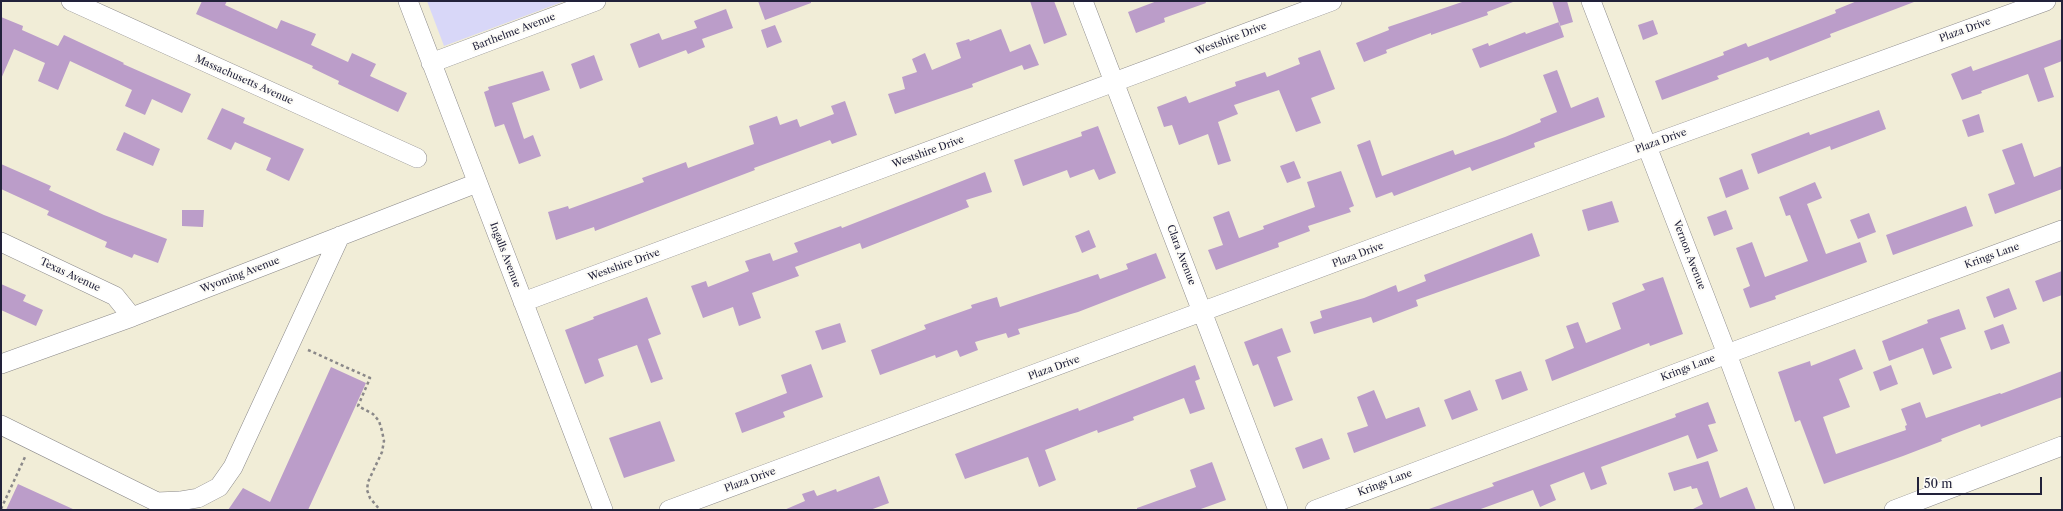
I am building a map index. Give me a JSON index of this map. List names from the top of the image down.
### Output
{
  "streets": {
    "street": [
      "Plaza Drive",
      "Barthelme Avenue",
      "Westshire Drive",
      "Massachusetts Avenue",
      "Ingalls Avenue",
      "Clara Avenue",
      "Vernon Avenue",
      "Krings Lane",
      "Texas Avenue",
      "Wyoming Avenue"
    ]
  },
  "crossings": [
    ["Plaza Drive", "Clara Avenue"],
    ["Plaza Drive", "Vernon Avenue"],
    ["Barthelme Avenue", "Ingalls Avenue"],
    ["Westshire Drive", "Ingalls Avenue"],
    ["Westshire Drive", "Clara Avenue"],
    ["Ingalls Avenue", "Wyoming Avenue"],
    ["Vernon Avenue", "Krings Lane"],
    ["Texas Avenue", "Wyoming Avenue"]
  ],
  "scale_bar": "50 m"
}
